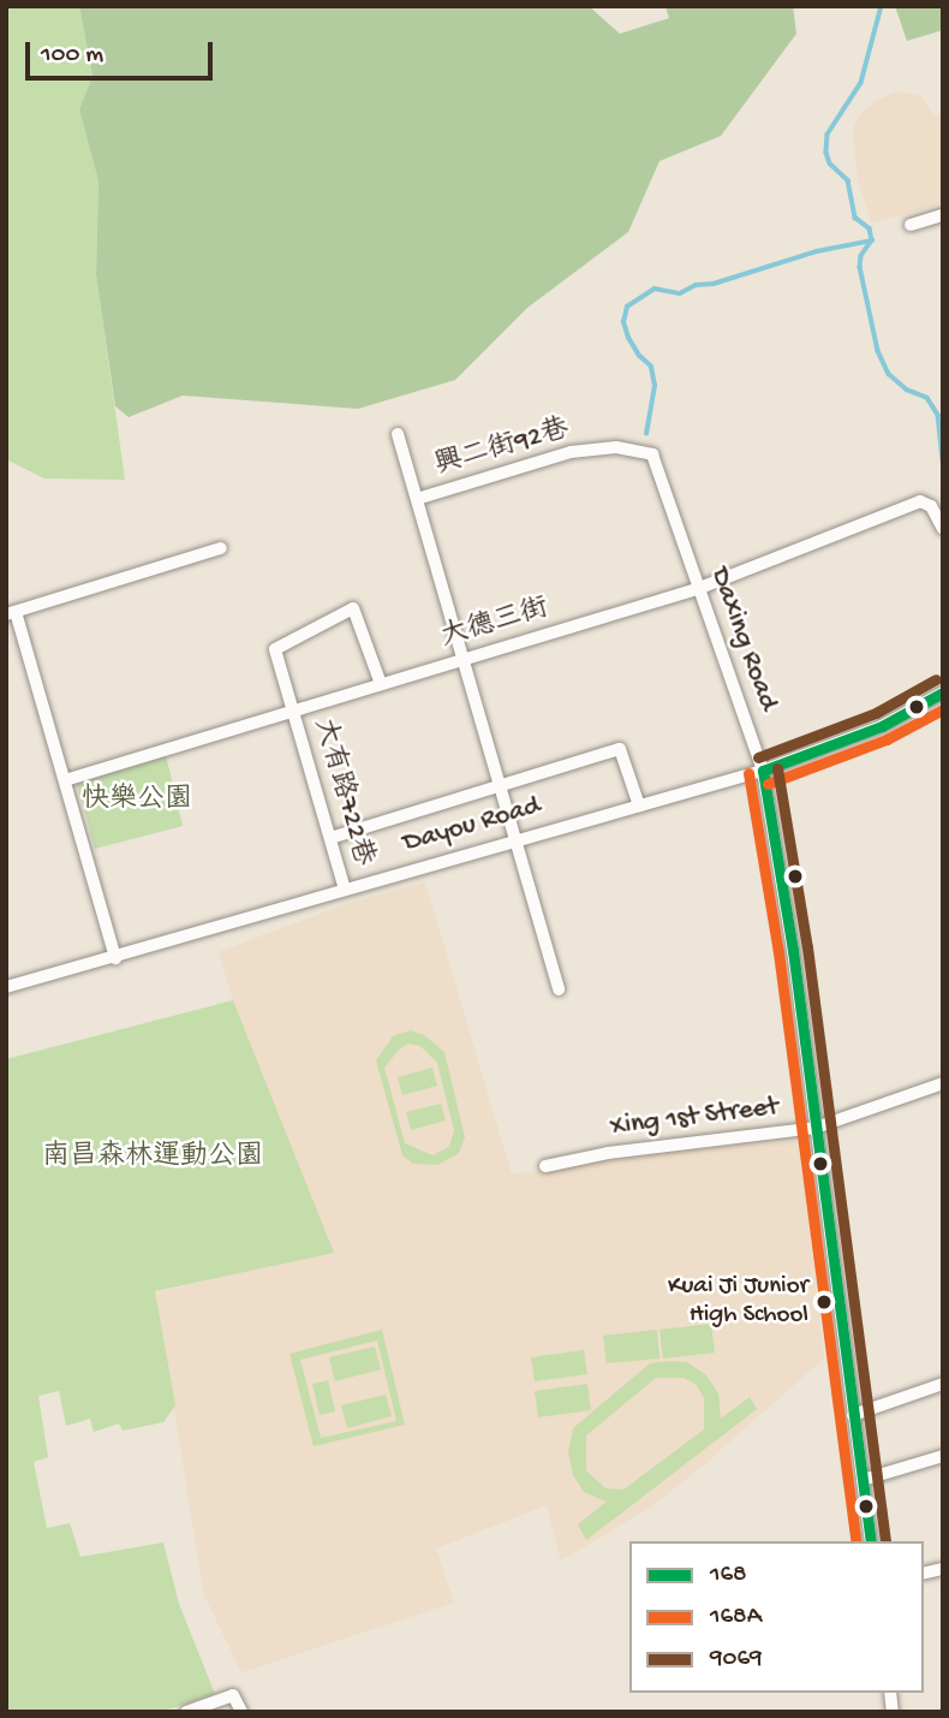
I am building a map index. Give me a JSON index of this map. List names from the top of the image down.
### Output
{
  "streets": {
    "street": [
      "興二街92巷",
      "大德三街",
      "Daxing Road",
      "大有路722巷",
      "Dayou Road",
      "Xing 1st Street"
    ]
  },
  "crossings": [
    ["興二街92巷", "Daxing Road"],
    ["大德三街", "Daxing Road"],
    ["大德三街", "大有路722巷"],
    ["Daxing Road", "Dayou Road"],
    ["Daxing Road", "Xing 1st Street"],
    ["大有路722巷", "Dayou Road"]
  ],
  "parks": ["快樂公園", "南昌森林運動公園"],
  "places": ["Kuai Ji Junior High School"],
  "lines": ["transit line 9069", "transit line 168", "transit line 168A"],
  "legend": ["168", "168A", "9069"],
  "scale_bar": "100 m"
}
